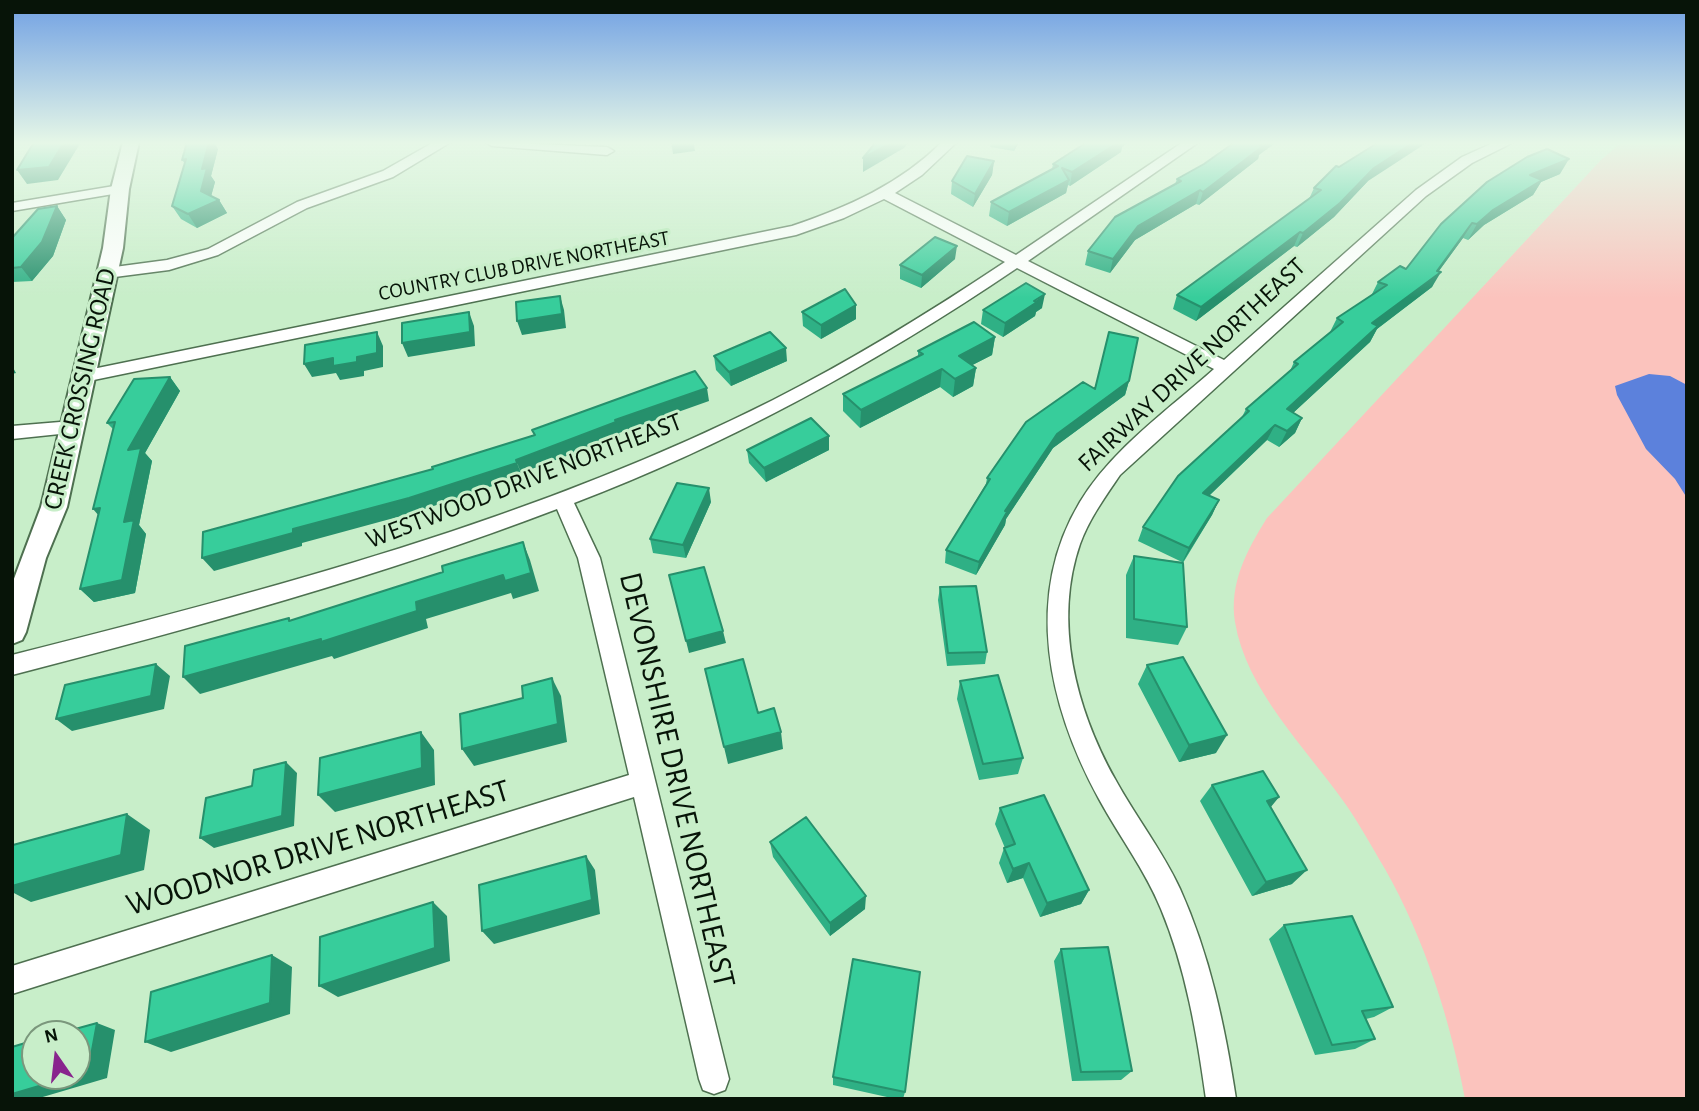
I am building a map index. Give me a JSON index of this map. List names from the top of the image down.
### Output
{
  "streets": {
    "street": [
      "COUNTRY CLUB DRIVE NORTHEAST",
      "FAIRWAY DRIVE NORTHEAST",
      "CREEK CROSSING ROAD",
      "WESTWOOD DRIVE NORTHEAST",
      "DEVONSHIRE DRIVE NORTHEAST",
      "WOODNOR DRIVE NORTHEAST"
    ]
  },
  "crossings": [
    ["COUNTRY CLUB DRIVE NORTHEAST", "CREEK CROSSING ROAD"],
    ["WESTWOOD DRIVE NORTHEAST", "DEVONSHIRE DRIVE NORTHEAST"],
    ["DEVONSHIRE DRIVE NORTHEAST", "WOODNOR DRIVE NORTHEAST"]
  ],
  "north": "top"
}
